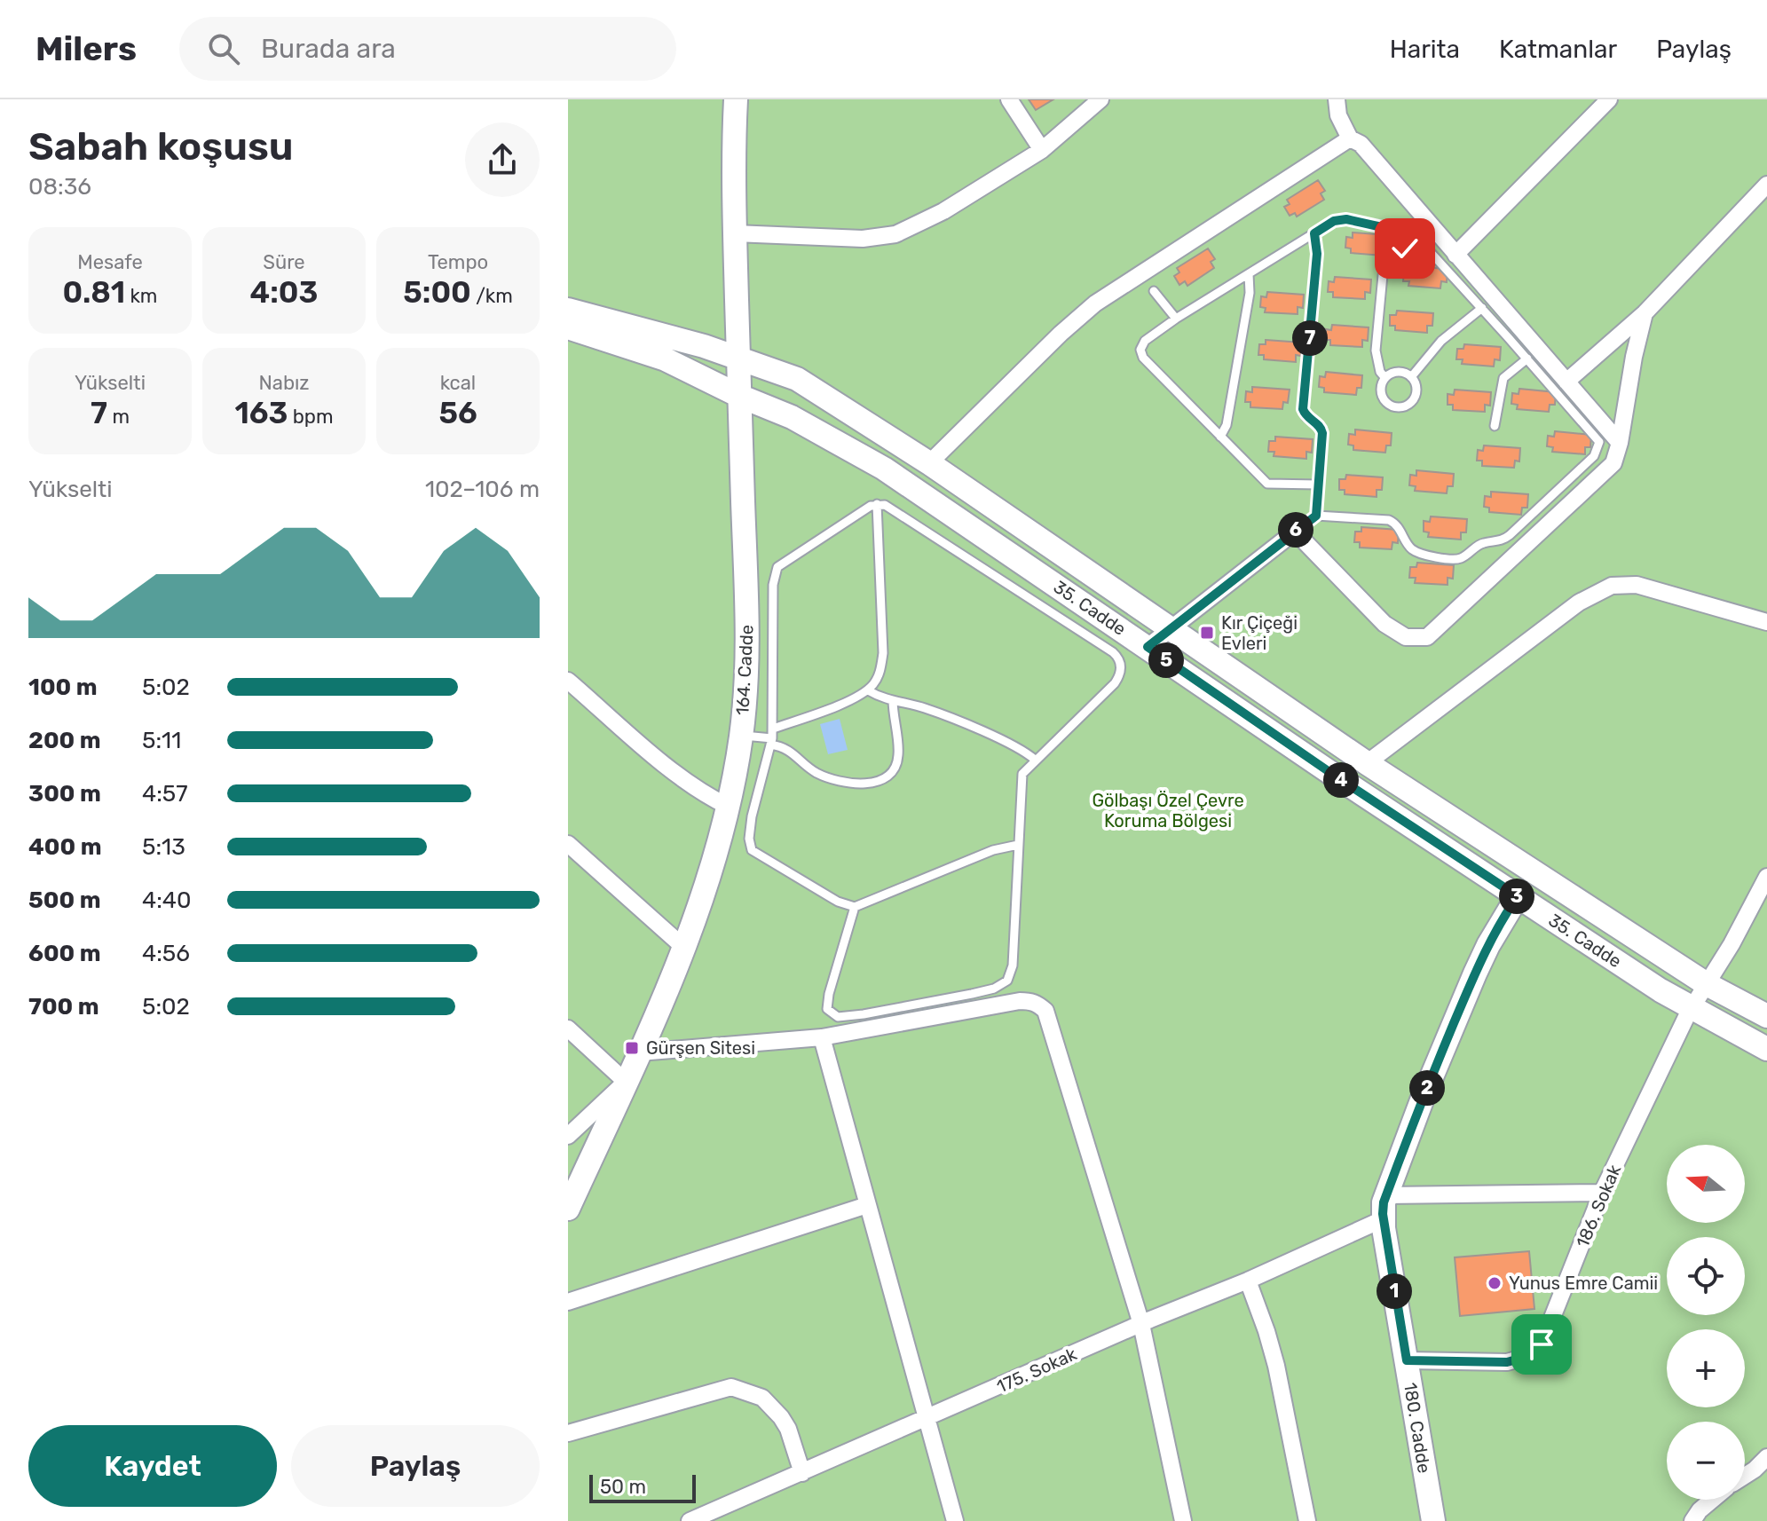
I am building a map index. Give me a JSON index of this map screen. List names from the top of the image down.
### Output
{
  "streets": {
    "street": [
      "35. Cadde",
      "164. Cadde",
      "186. Sokak",
      "175. Sokak",
      "180. Cadde"
    ]
  },
  "crossings": [
    ["35. Cadde", "164. Cadde"],
    ["35. Cadde", "186. Sokak"],
    ["35. Cadde", "180. Cadde"],
    ["186. Sokak", "180. Cadde"],
    ["175. Sokak", "180. Cadde"]
  ],
  "parks": ["Gölbaşı Özel Çevre Koruma Bölgesi"],
  "places": {
    "transit": ["Kır Çiçeği Evleri", "Gürşen Sitesi"],
    "other": ["Yunus Emre Camii"]
  },
  "scale_bar": "50 m",
  "north": "left",
  "page": {
    "header": "Milers",
    "search": "Burada ara",
    "nav": ["Harita", "Katmanlar", "Paylaş"],
    "heading": ["Sabah koşusu", "08:36"],
    "stats": [
      ["Mesafe", "0.81 km"],
      ["Süre", "4:03"],
      ["Tempo", "5:00 /km"],
      ["Yükselti", "7 m"],
      ["Nabız", "163 bpm"],
      ["kcal", "56"]
    ],
    "pins": [
      "7",
      "6",
      "5",
      "4",
      "3",
      "2",
      "1"
    ],
    "chart": ["Yükselti", "102–106 m"],
    "list": [
      {
        "name": "100 m",
        "note": "5:02"
      },
      {
        "name": "200 m",
        "note": "5:11"
      },
      {
        "name": "300 m",
        "note": "4:57"
      },
      {
        "name": "400 m",
        "note": "5:13"
      },
      {
        "name": "500 m",
        "note": "4:40"
      },
      {
        "name": "600 m",
        "note": "4:56"
      },
      {
        "name": "700 m",
        "note": "5:02"
      }
    ],
    "map_buttons": ["+", "−"],
    "buttons": ["Kaydet", "Paylaş"],
    "scale": "50 m"
  }
}
